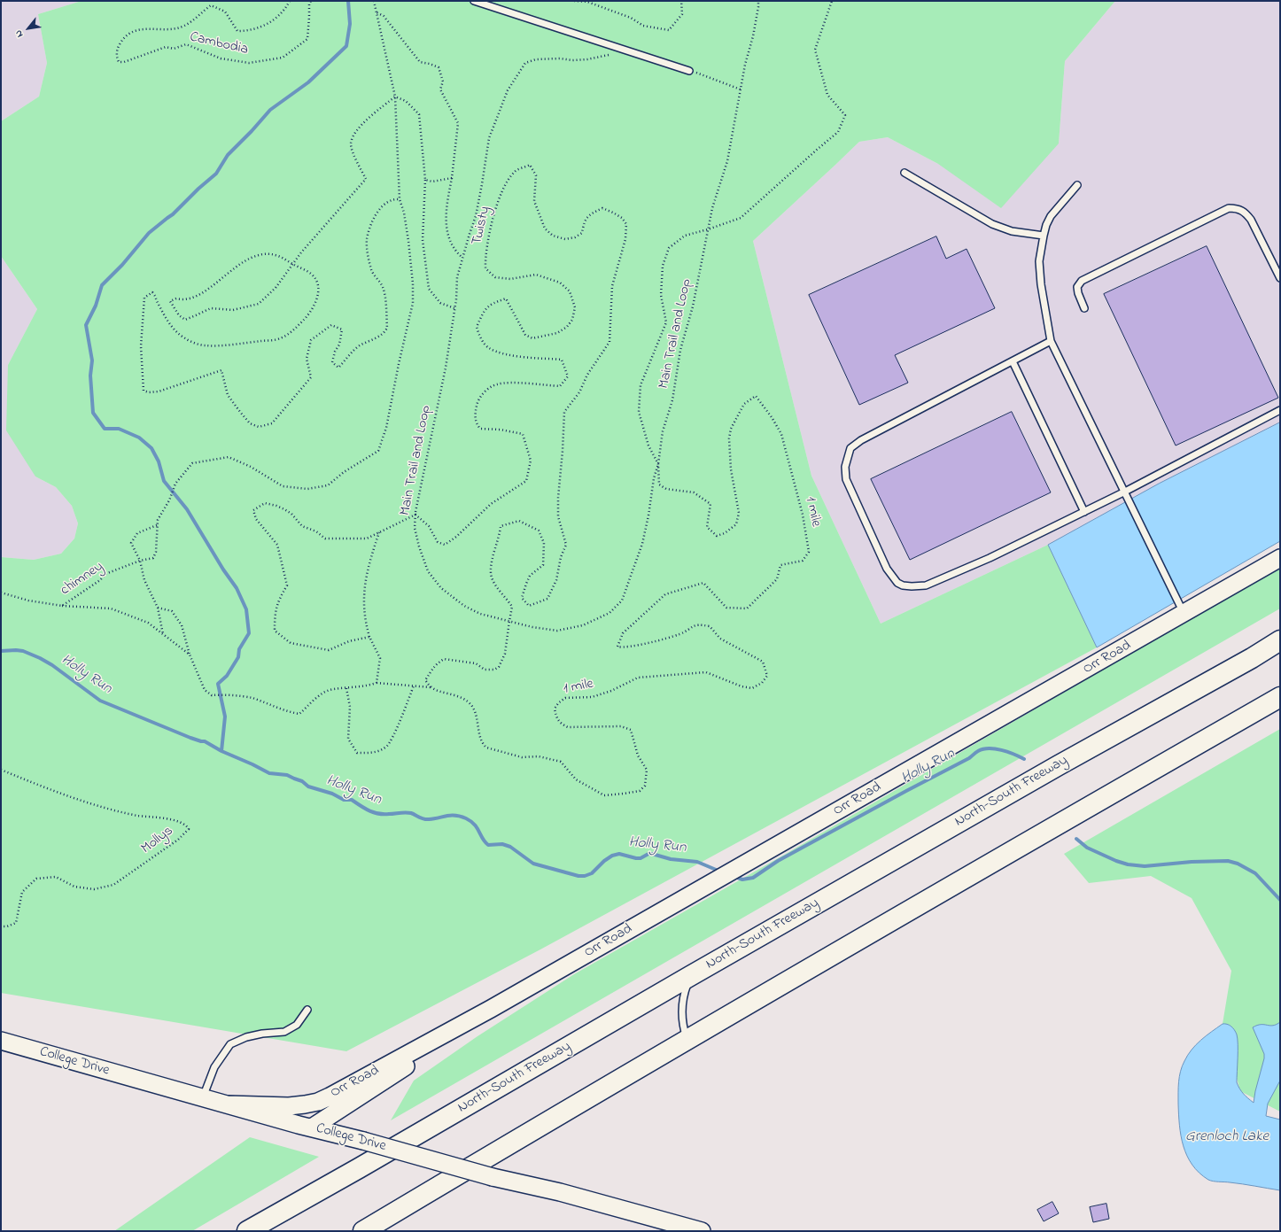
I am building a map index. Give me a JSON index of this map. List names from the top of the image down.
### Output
{
  "streets": {
    "highway": ["North-South Freeway"],
    "street": ["Orr Road", "College Drive"],
    "path": [
      "Cambodia",
      "Twisty",
      "Main Trail and Loop",
      "1 mile",
      "chimney",
      "Mollys"
    ]
  },
  "crossings": [
    ["Twisty", "Main Trail and Loop"],
    ["Main Trail and Loop", "1 mile"],
    ["Orr Road", "College Drive"]
  ],
  "water": ["Holly Run", "Grenloch Lake"],
  "north": "bottom left"
}
